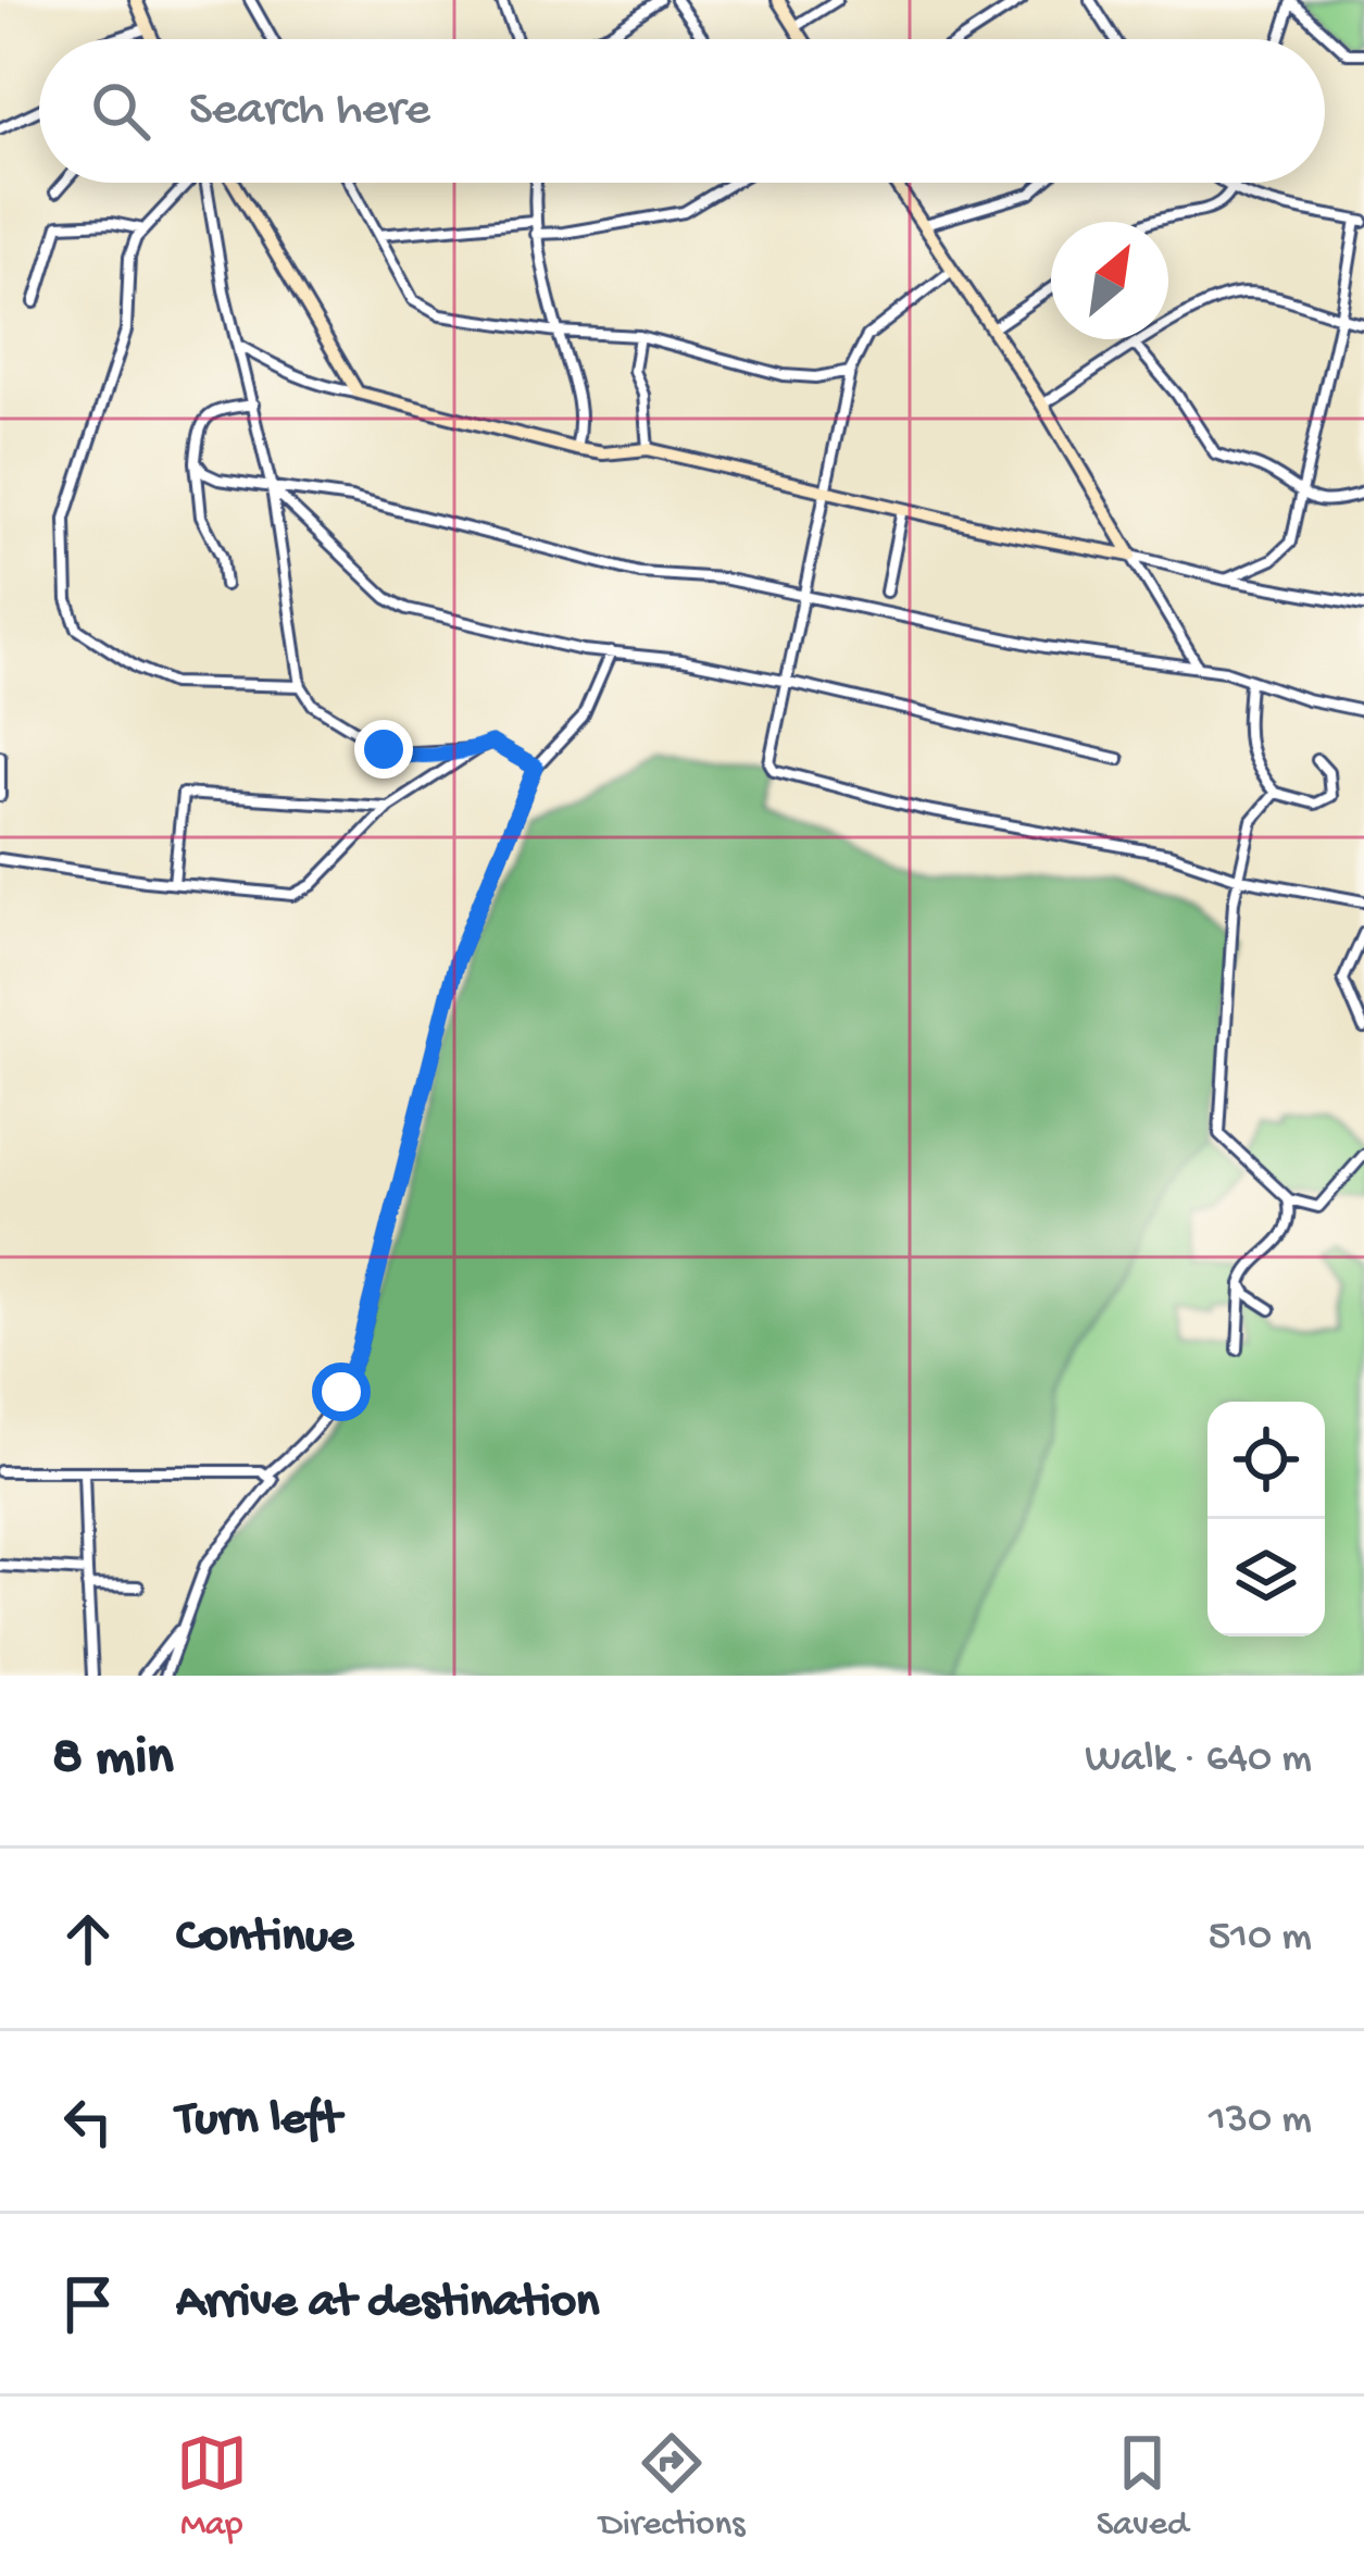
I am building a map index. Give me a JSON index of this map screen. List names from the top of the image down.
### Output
{
  "north": "top right",
  "page": {
    "search": "Search here",
    "heading": ["8 min", "Walk · 640 m"],
    "list": [
      ["Continue", "510 m"],
      ["Turn left", "130 m"],
      "Arrive at destination"
    ],
    "nav": ["Map", "Directions", "Saved"]
  }
}
